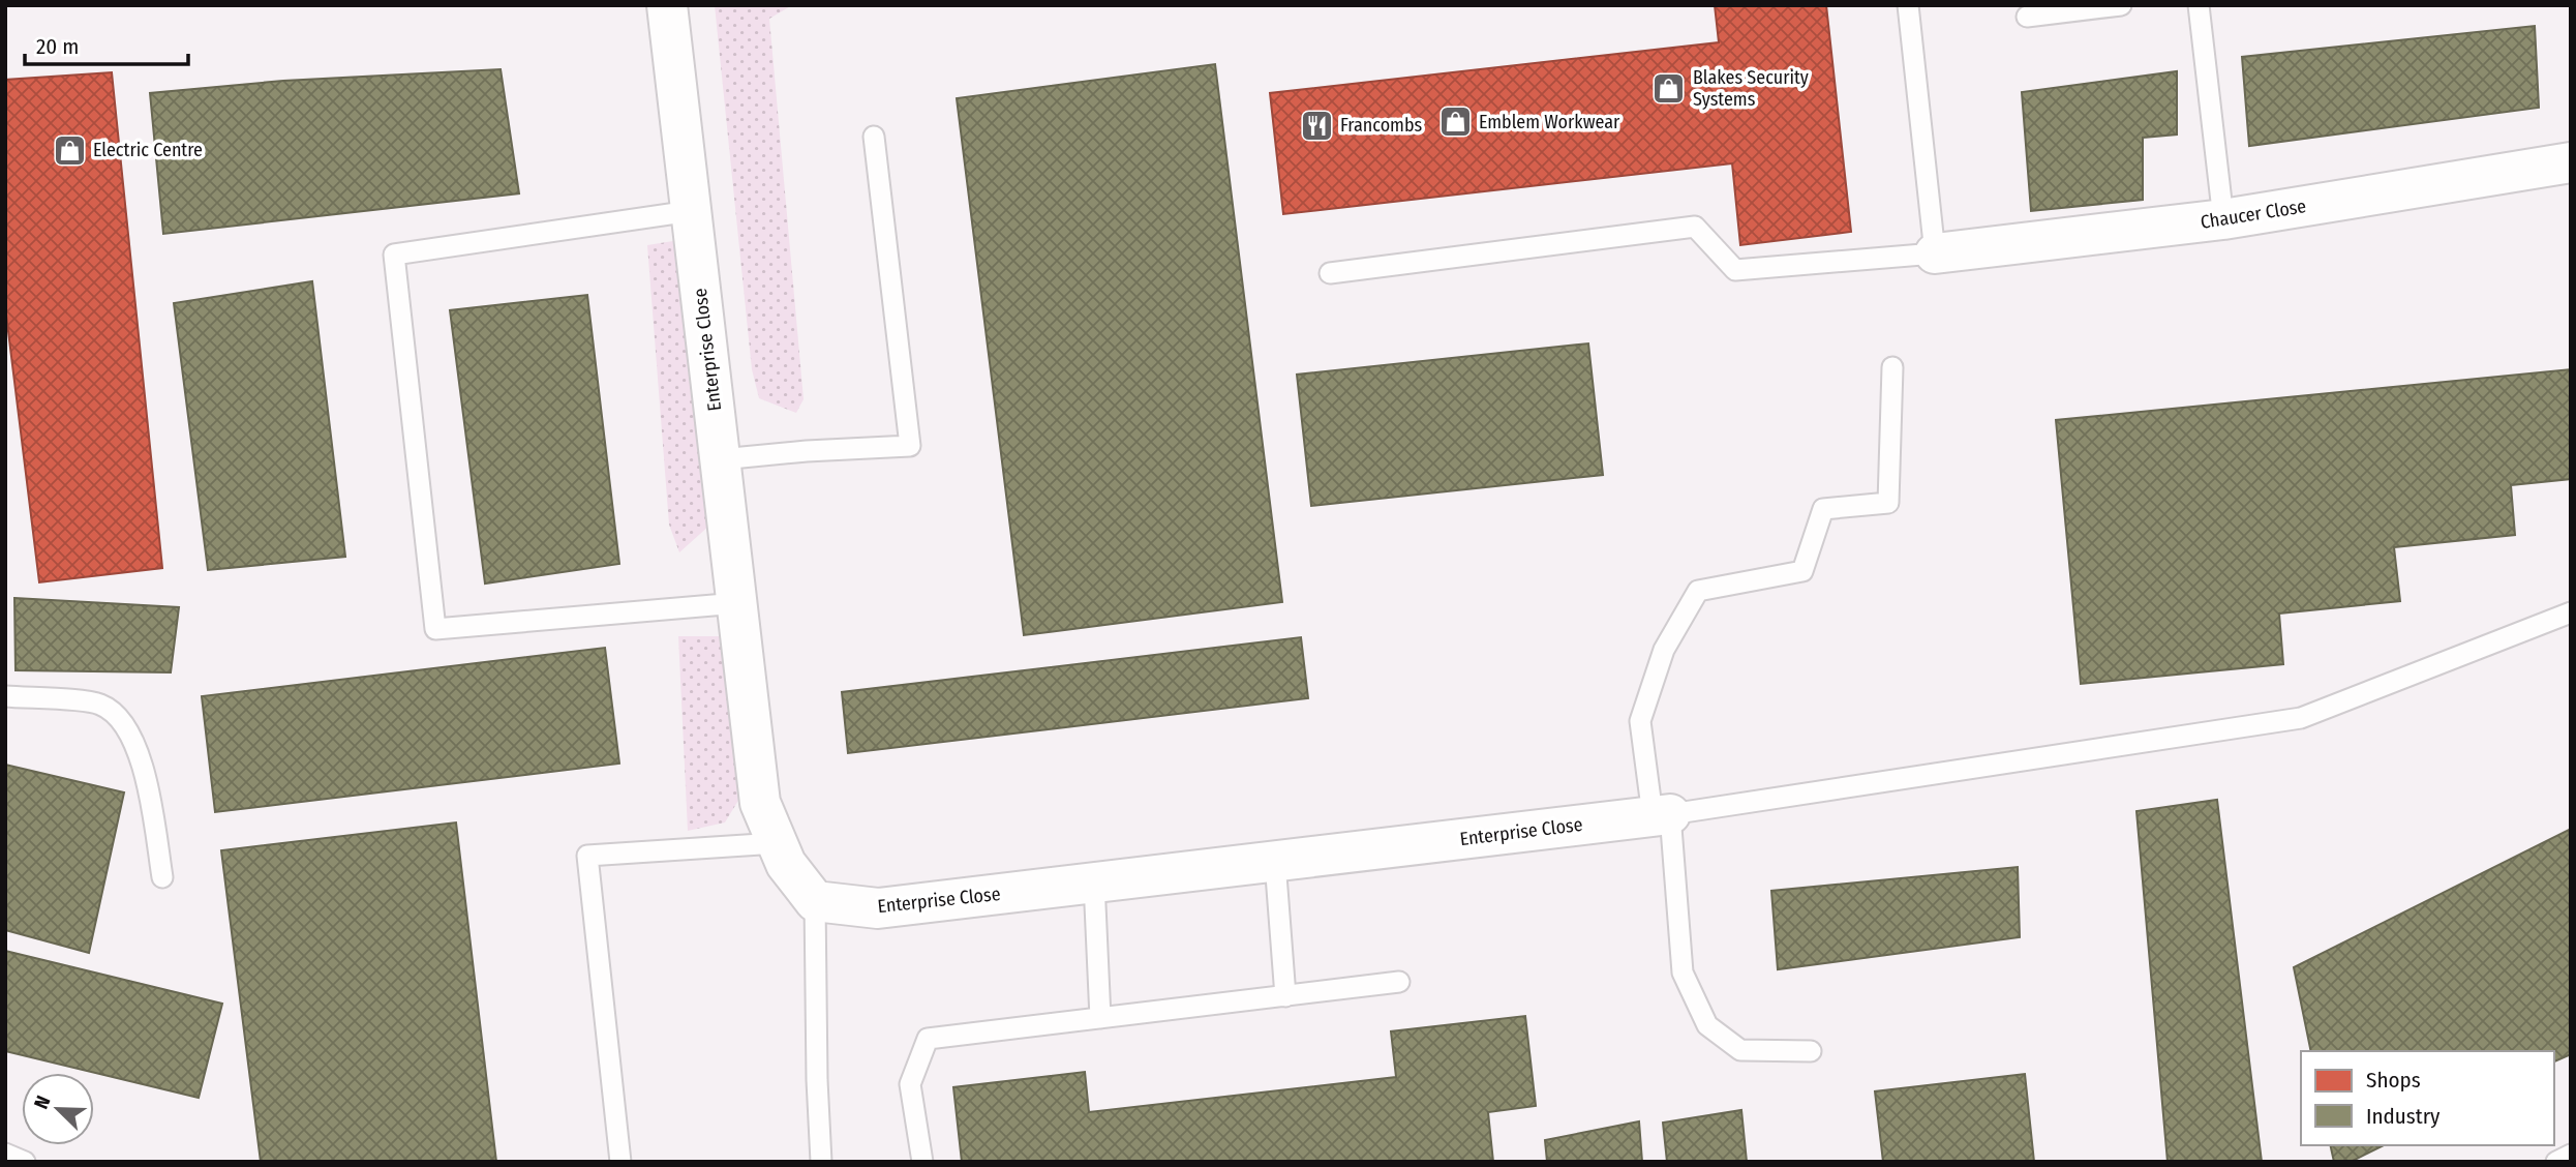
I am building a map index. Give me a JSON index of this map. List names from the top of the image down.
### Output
{
  "streets": {
    "street": ["Chaucer Close", "Enterprise Close"]
  },
  "places": {
    "shop": ["Blakes Security Systems", "Emblem Workwear", "Electric Centre"],
    "restaurant": ["Francombs"]
  },
  "legend": ["Shops", "Industry"],
  "scale_bar": "20 m",
  "north": "top left"
}
